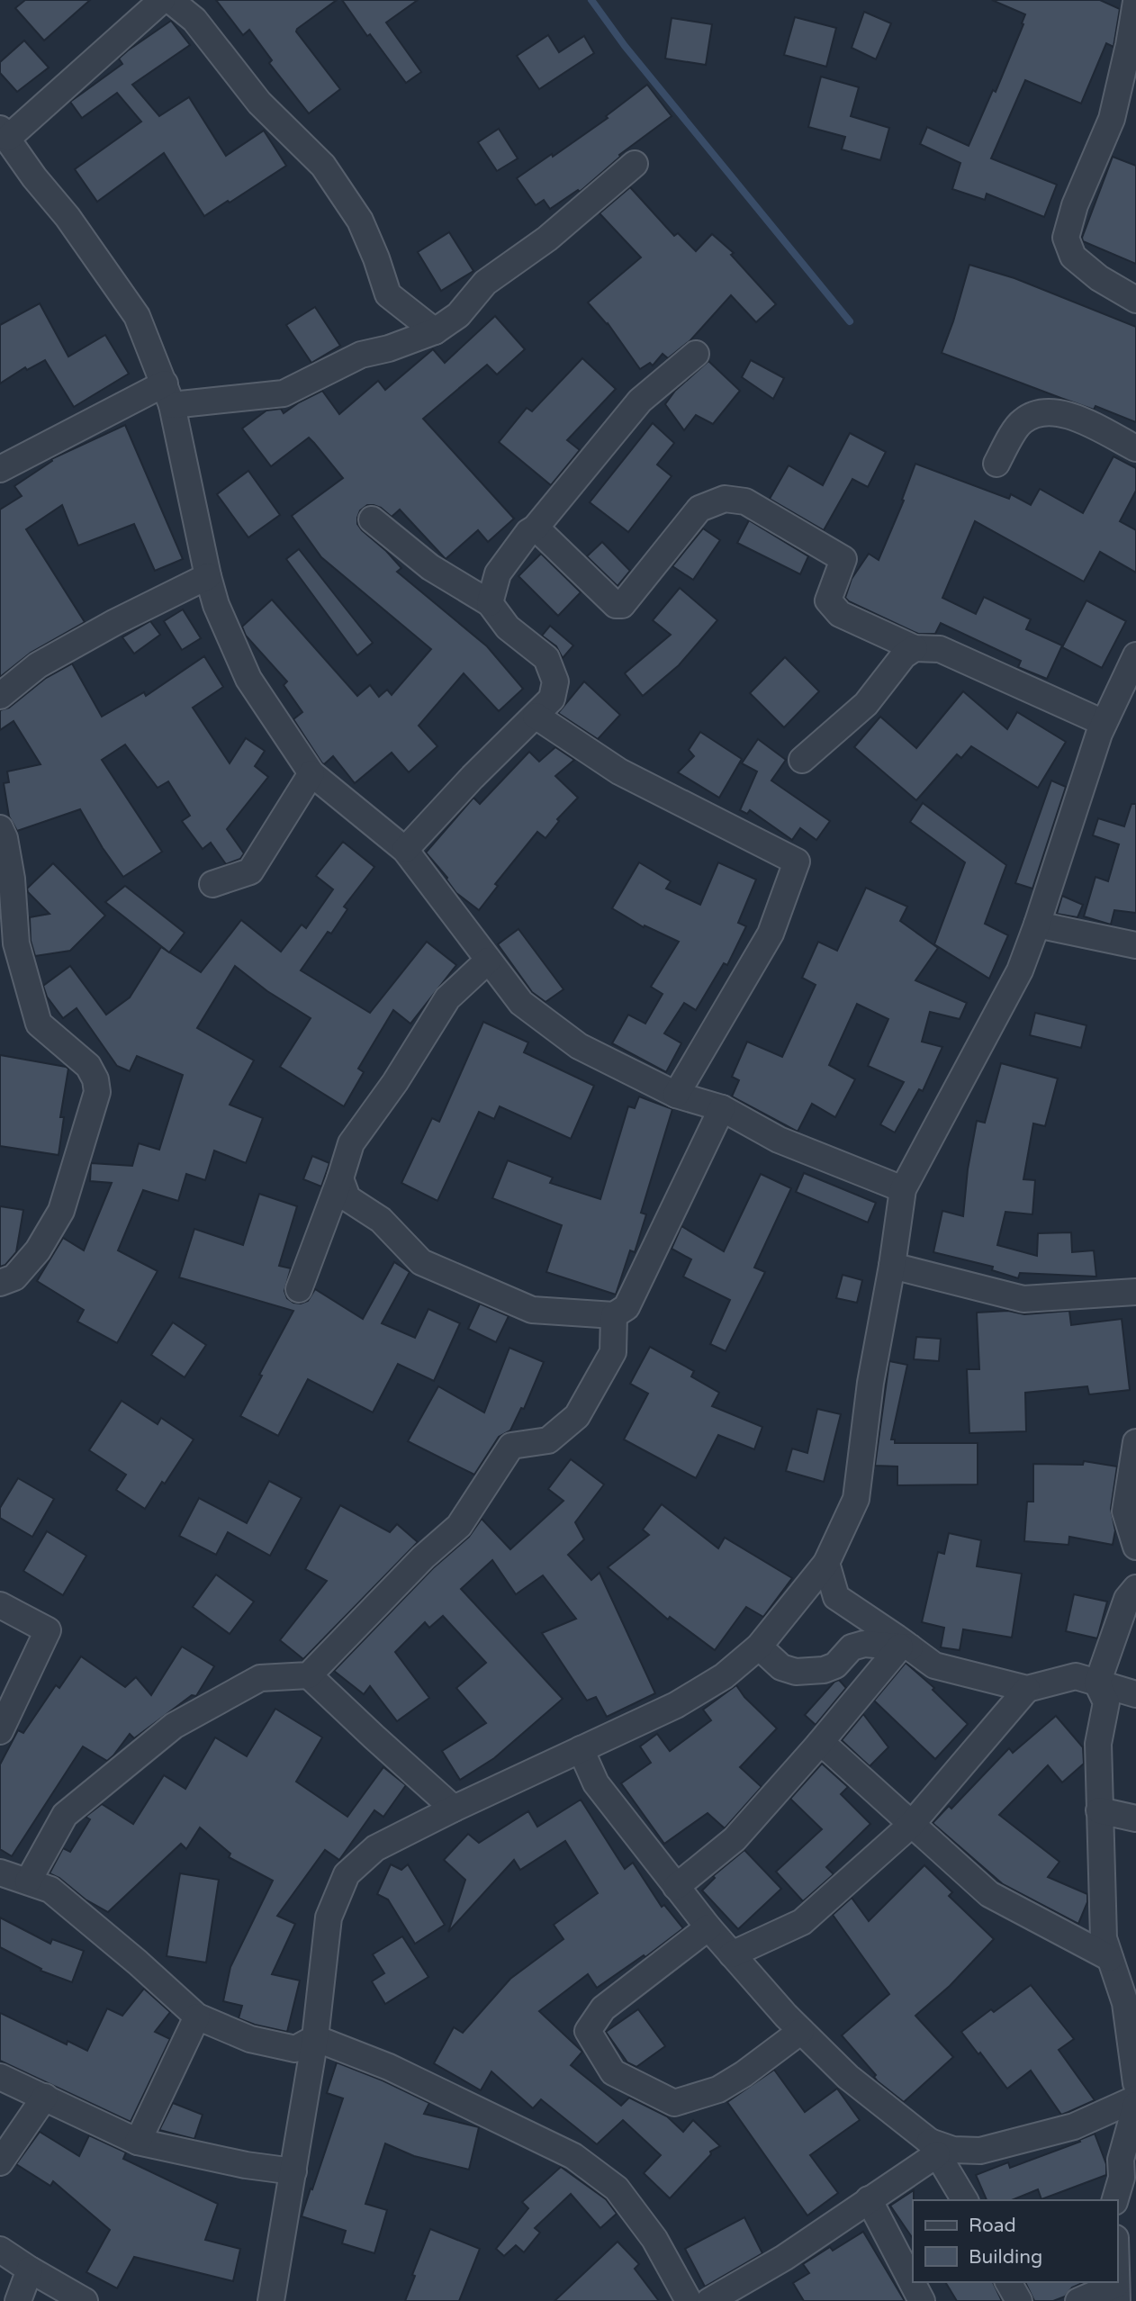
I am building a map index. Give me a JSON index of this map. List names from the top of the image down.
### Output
{
  "legend": ["Road", "Building"]
}
